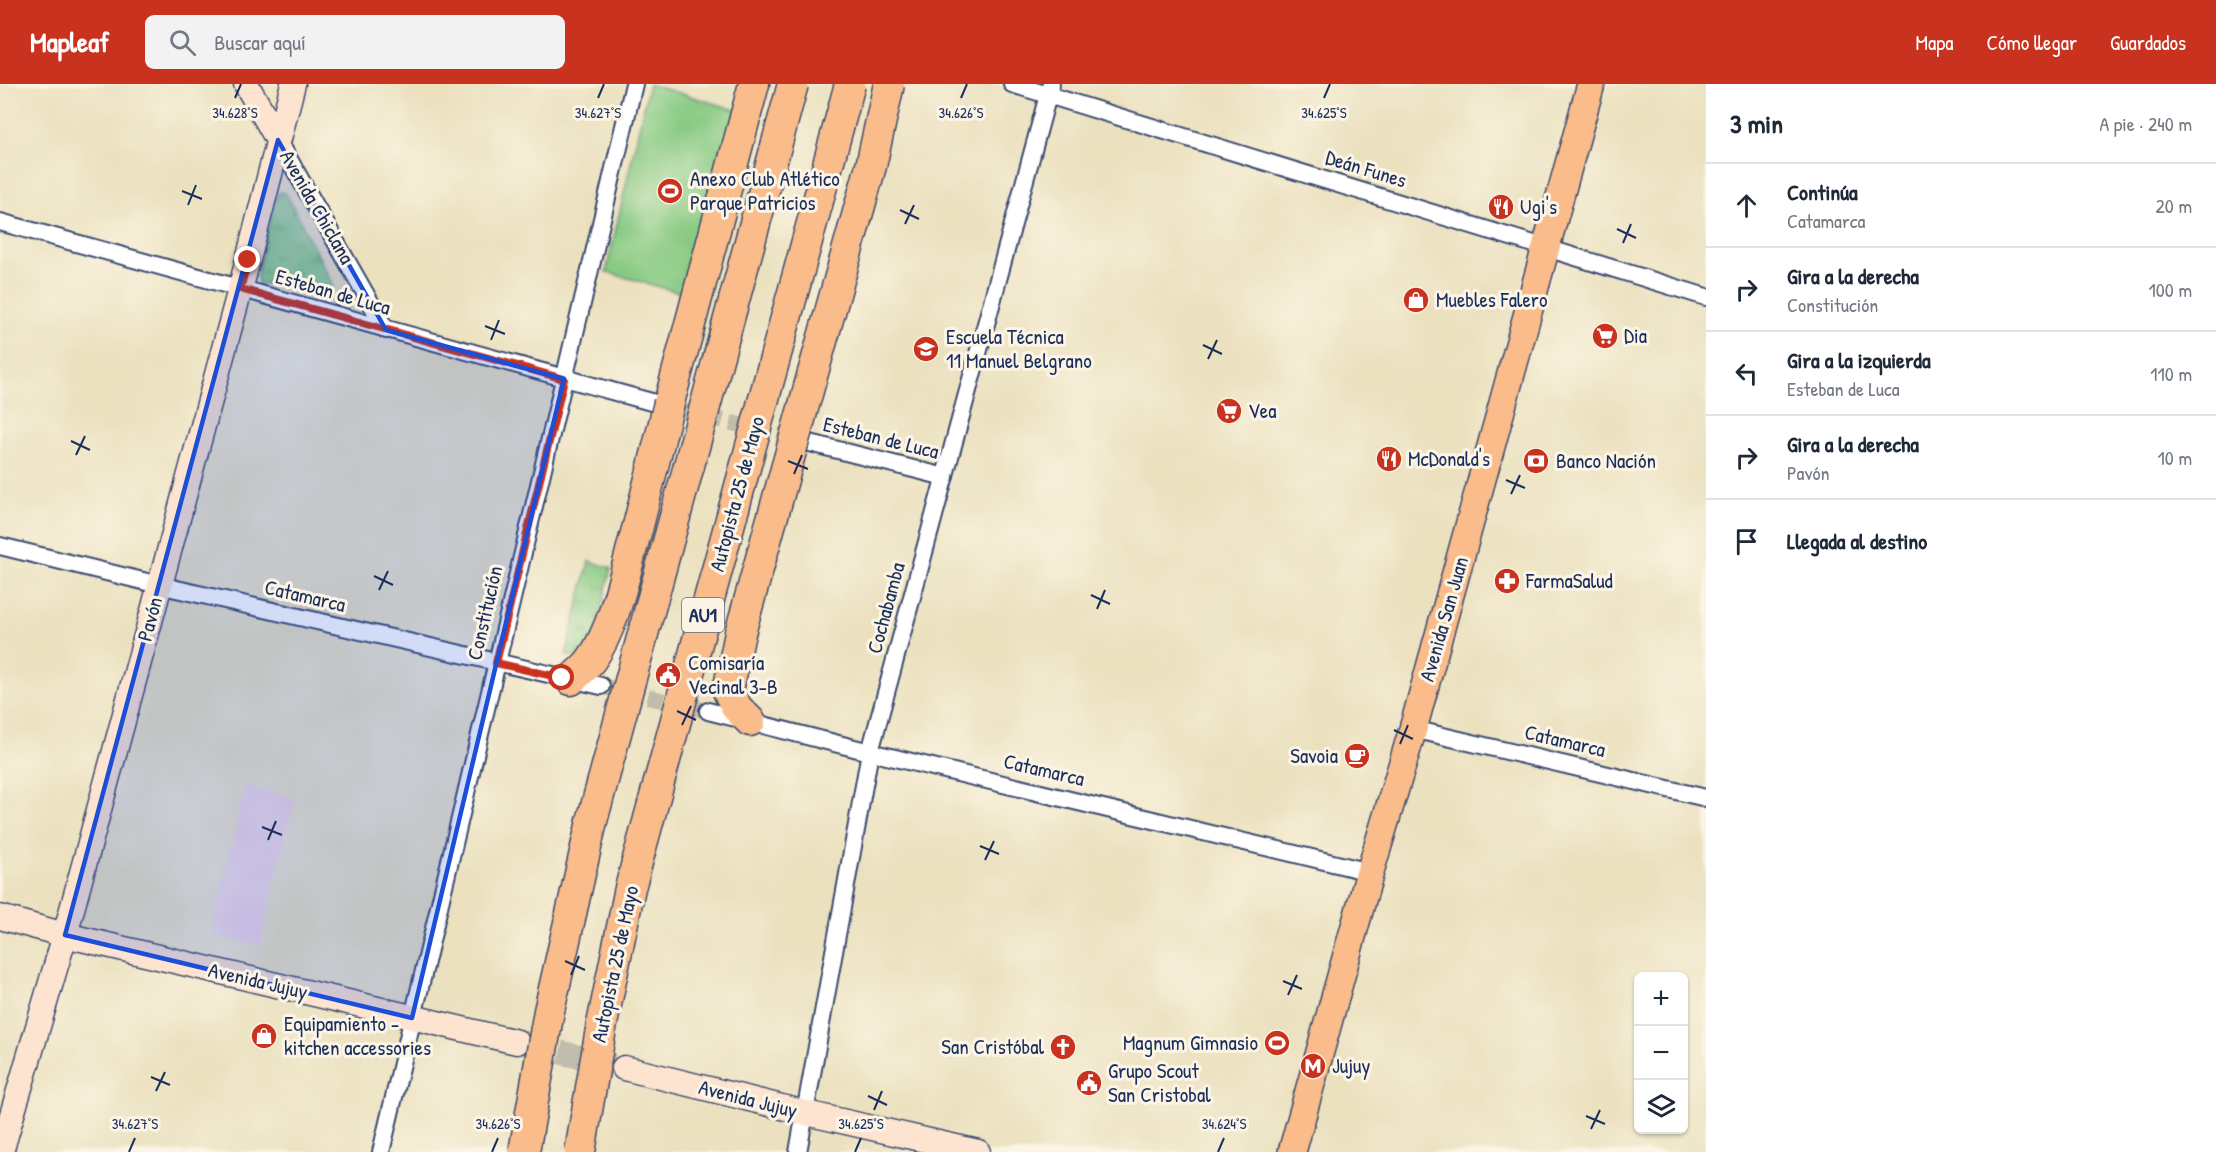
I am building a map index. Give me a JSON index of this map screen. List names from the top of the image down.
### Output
{
  "streets": {
    "highway": ["Autopista 25 de Mayo", "AU1"],
    "main road": ["Avenida San Juan"],
    "street": [
      "Deán Funes",
      "Avenida Chiclana",
      "Esteban de Luca",
      "Catamarca",
      "Cochabamba",
      "Constitución",
      "Pavón",
      "Avenida Jujuy"
    ]
  },
  "crossings": [
    ["Deán Funes", "Cochabamba"],
    ["Deán Funes", "Avenida San Juan"],
    ["Avenida Chiclana", "Esteban de Luca"],
    ["Avenida Chiclana", "Pavón"],
    ["Esteban de Luca", "Cochabamba"],
    ["Esteban de Luca", "Constitución"],
    ["Esteban de Luca", "Pavón"],
    ["Catamarca", "Cochabamba"],
    ["Catamarca", "Constitución"],
    ["Catamarca", "Pavón"],
    ["Catamarca", "Avenida San Juan"],
    ["Cochabamba", "Avenida Jujuy"],
    ["Constitución", "Avenida Jujuy"],
    ["Pavón", "Avenida Jujuy"]
  ],
  "places": {
    "sports": ["Anexo Club Atlético Parque Patricios", "Magnum Gimnasio"],
    "restaurant": ["Ugi's", "McDonald's"],
    "shop": ["Muebles Falero", "Equipamiento - kitchen accessories"],
    "supermarket": ["Dia", "Vea"],
    "school or university": ["Escuela Técnica 11 Manuel Belgrano"],
    "bank": ["Banco Nación"],
    "pharmacy": ["FarmaSalud"],
    "public building": ["Comisaría Vecinal 3-B", "Grupo Scout San Cristobal"],
    "cafe": ["Savoia"],
    "church": ["San Cristóbal"],
    "metro station": ["Jujuy"]
  },
  "page": {
    "header": "Mapleaf",
    "search": "Buscar aquí",
    "nav": ["Mapa", "Cómo llegar", "Guardados"],
    "heading": ["3 min", "A pie · 240 m"],
    "list": [
      ["Continúa", "Catamarca", "20 m"],
      ["Gira a la derecha", "Constitución", "100 m"],
      ["Gira a la izquierda", "Esteban de Luca", "110 m"],
      ["Gira a la derecha", "Pavón", "10 m"],
      "Llegada al destino"
    ],
    "map_buttons": ["+", "−"]
  },
  "coordinates": [
    "34.627°S",
    "34.626°S",
    "34.625°S",
    "34.628°S",
    "34.624°S"
  ]
}
